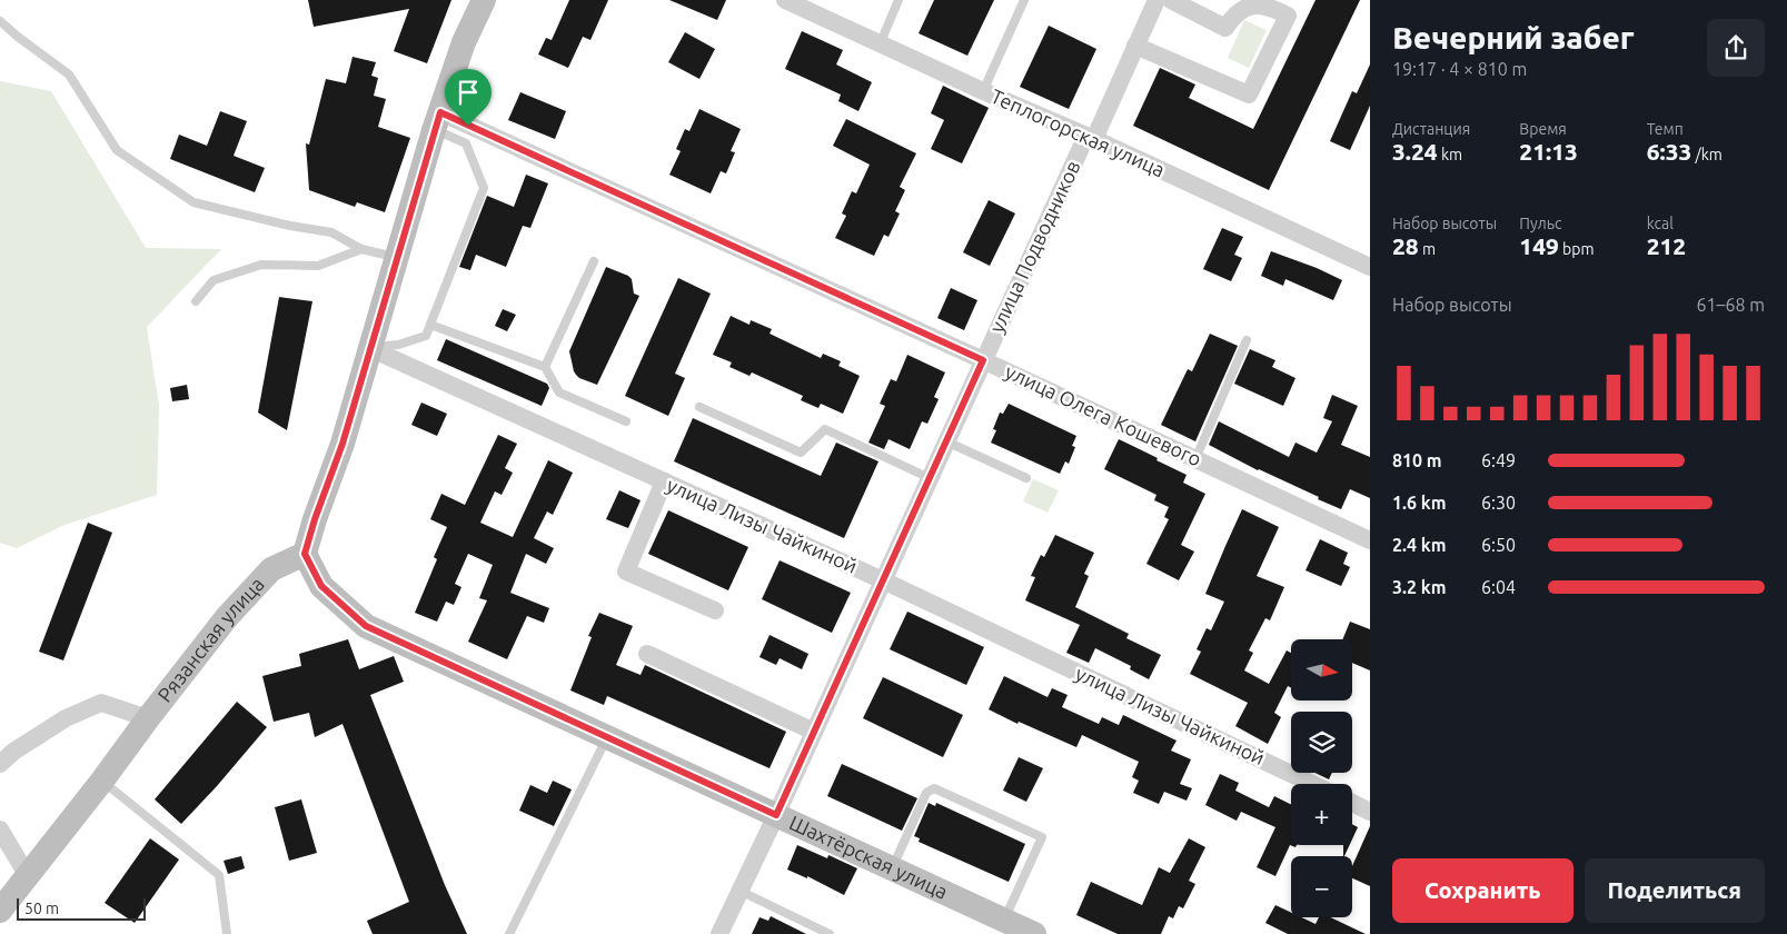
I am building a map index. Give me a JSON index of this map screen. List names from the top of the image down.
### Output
{
  "streets": {
    "main road": ["Рязанская улица", "Шахтёрская улица"],
    "street": [
      "Теплогорская улица",
      "улица Подводников",
      "улица Олега Кошевого",
      "улица Лизы Чайкиной"
    ]
  },
  "crossings": [
    ["Теплогорская улица", "улица Подводников"],
    ["улица Подводников", "улица Олега Кошевого"],
    ["улица Подводников", "улица Лизы Чайкиной"],
    ["улица Подводников", "Шахтёрская улица"],
    ["Рязанская улица", "Шахтёрская улица"]
  ],
  "scale_bar": "50 m",
  "north": "right",
  "page": {
    "heading": ["Вечерний забег", "19:17 · 4 × 810 m"],
    "stats": [
      ["Дистанция", "3.24 km"],
      ["Время", "21:13"],
      ["Темп", "6:33 /km"],
      ["Набор высоты", "28 m"],
      ["Пульс", "149 bpm"],
      ["kcal", "212"]
    ],
    "chart": ["Набор высоты", "61–68 m"],
    "list": [
      {
        "name": "810 m",
        "note": "6:49"
      },
      {
        "name": "1.6 km",
        "note": "6:30"
      },
      {
        "name": "2.4 km",
        "note": "6:50"
      },
      {
        "name": "3.2 km",
        "note": "6:04"
      }
    ],
    "map_buttons": ["+", "−"],
    "buttons": ["Сохранить", "Поделиться"],
    "scale": "50 m"
  }
}
